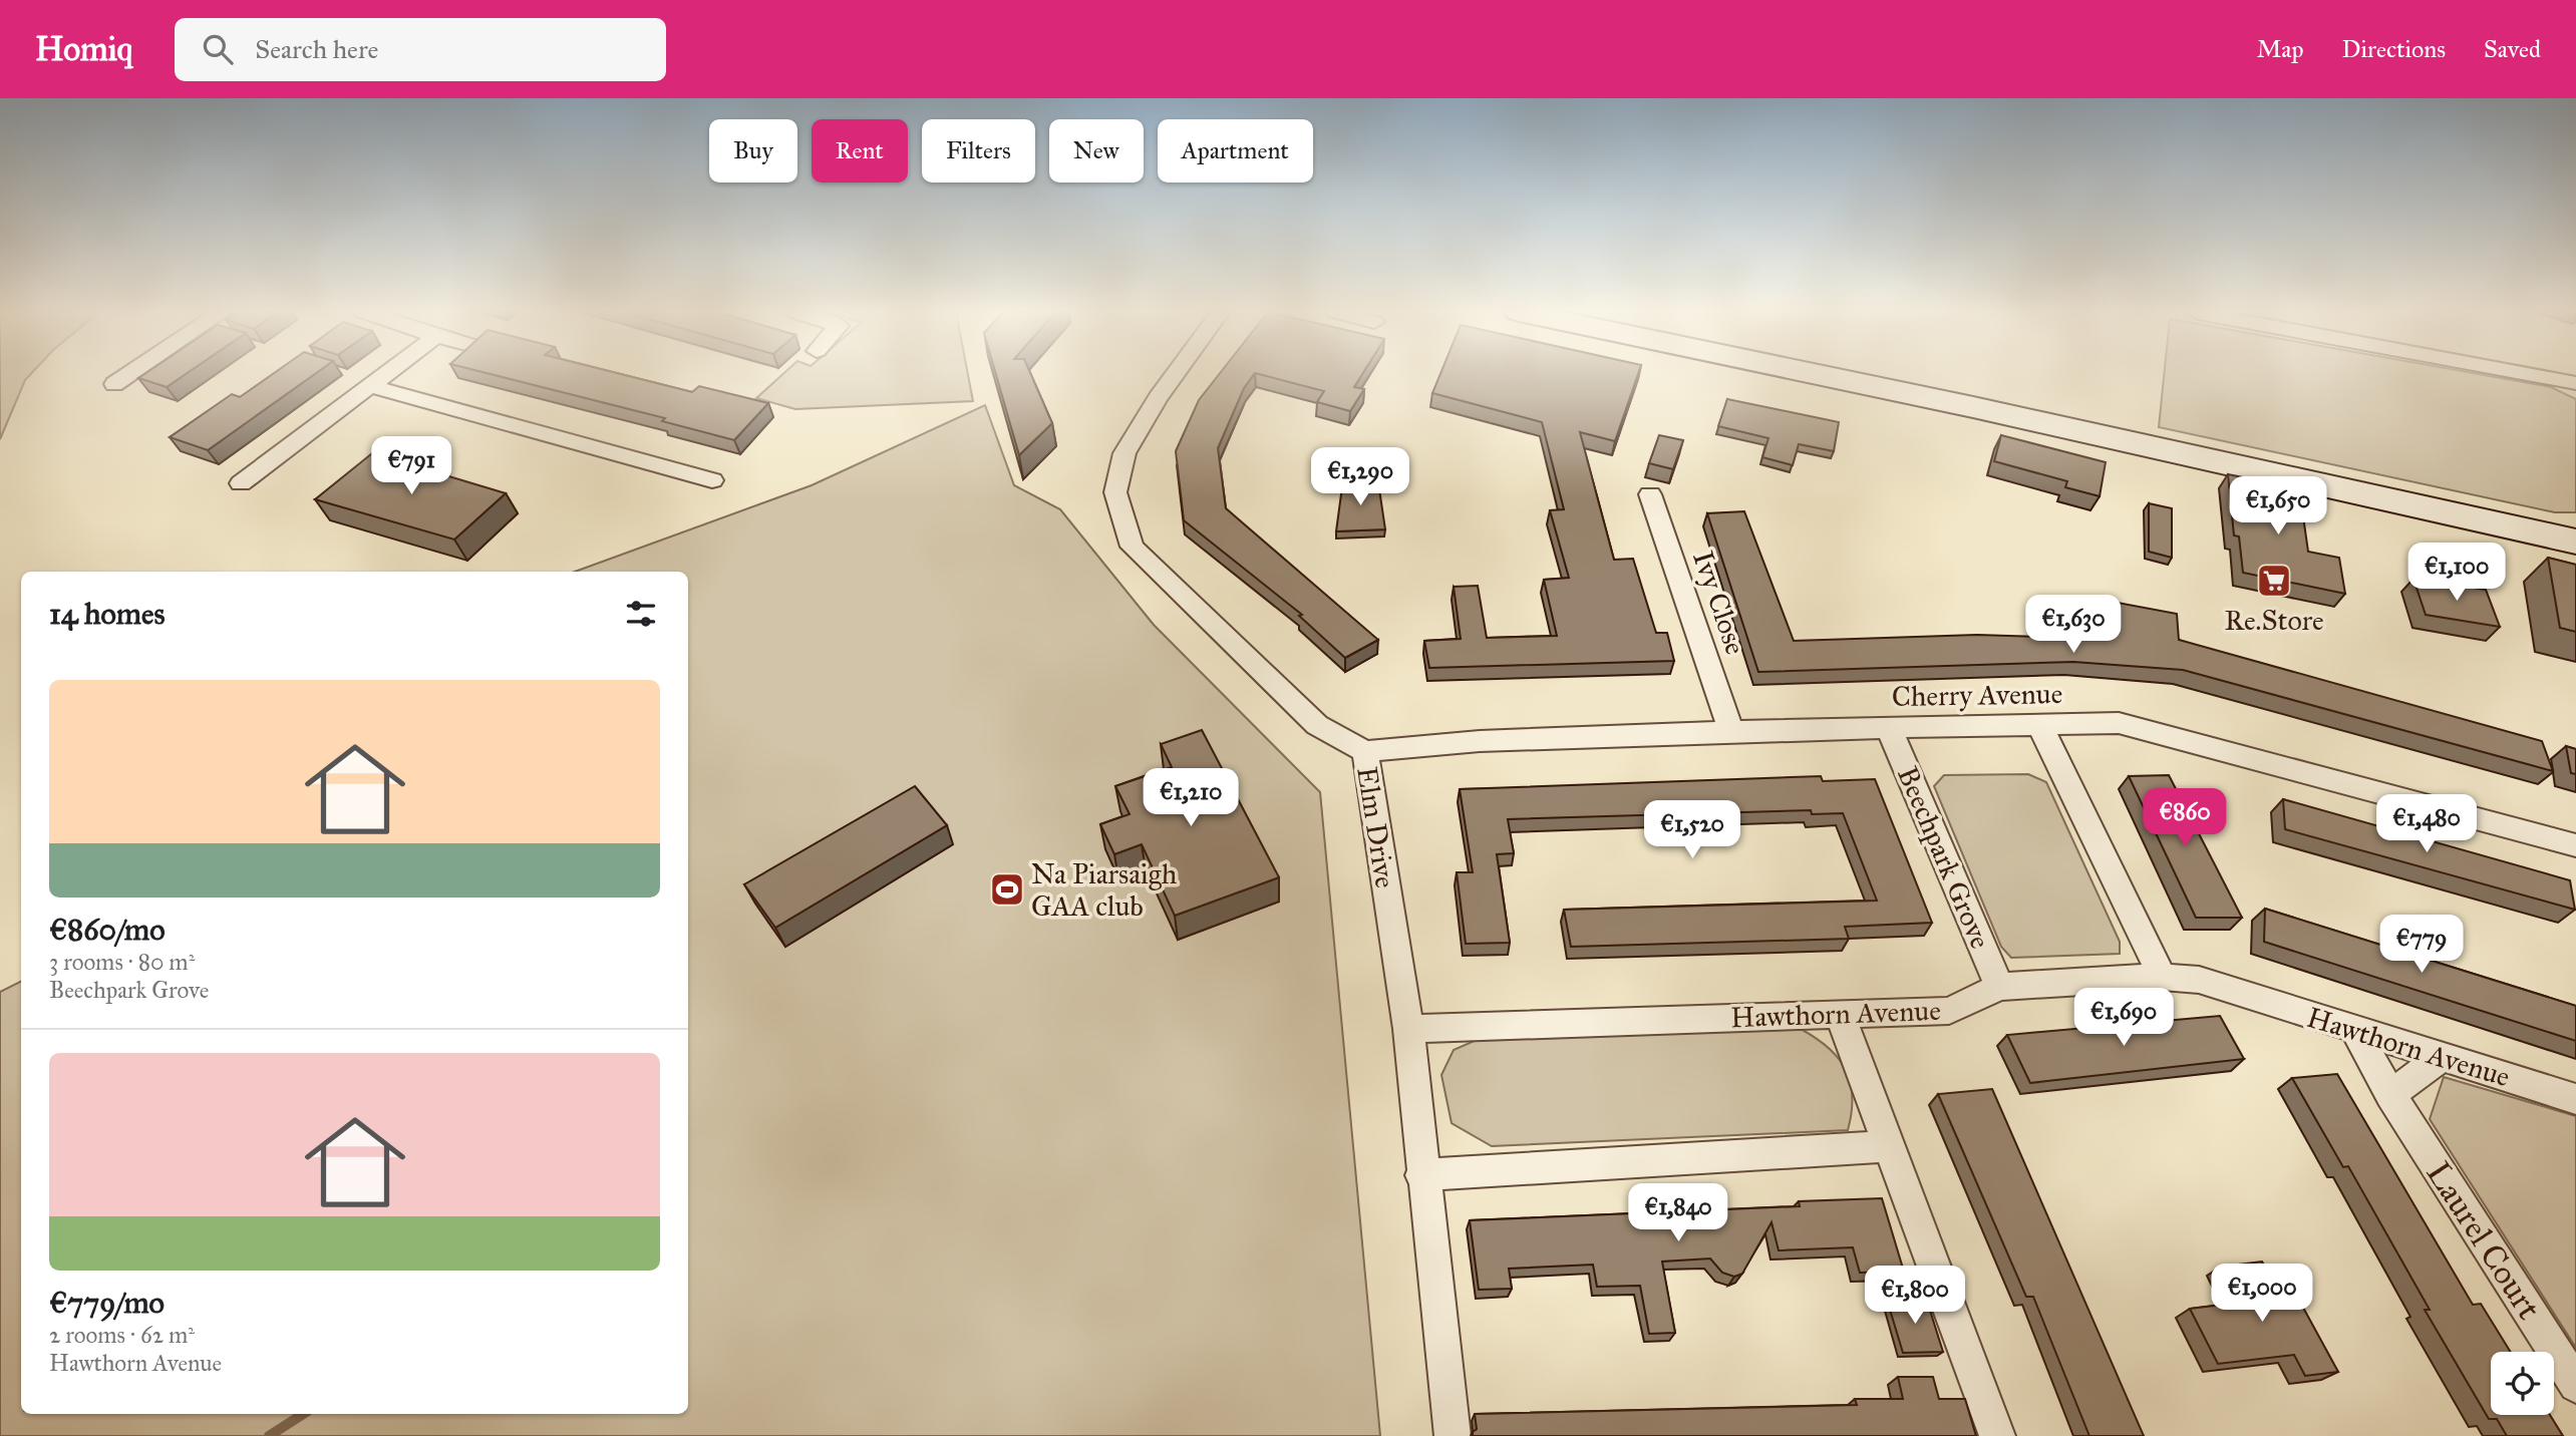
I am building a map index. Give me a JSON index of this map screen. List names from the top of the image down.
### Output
{
  "streets": {
    "street": [
      "Ivy Close",
      "Cherry Avenue",
      "Elm Drive",
      "Beechpark Grove",
      "Hawthorn Avenue",
      "Laurel Court"
    ]
  },
  "crossings": [
    ["Ivy Close", "Cherry Avenue"],
    ["Cherry Avenue", "Elm Drive"],
    ["Cherry Avenue", "Beechpark Grove"],
    ["Elm Drive", "Hawthorn Avenue"],
    ["Beechpark Grove", "Hawthorn Avenue"],
    ["Hawthorn Avenue", "Laurel Court"]
  ],
  "places": {
    "supermarket": ["Re.Store"],
    "sports": ["Na Piarsaigh GAA club"]
  },
  "page": {
    "header": "Homiq",
    "search": "Search here",
    "nav": ["Map", "Directions", "Saved"],
    "chip": [
      "Buy",
      "Rent",
      "Filters",
      "New",
      "Apartment"
    ],
    "price": [
      "€791",
      "€1,290",
      "€1,650",
      "€1,100",
      "€1,630",
      "€1,210",
      "€860",
      "€1,480",
      "€1,520",
      "€779",
      "€1,690",
      "€1,840",
      "€1,000",
      "€1,800"
    ],
    "heading": "14 homes",
    "list": [
      {
        "name": "€860/mo",
        "note": "3 rooms · 80 m² · Beechpark Grove"
      },
      {
        "name": "€779/mo",
        "note": "2 rooms · 62 m² · Hawthorn Avenue"
      }
    ]
  }
}
